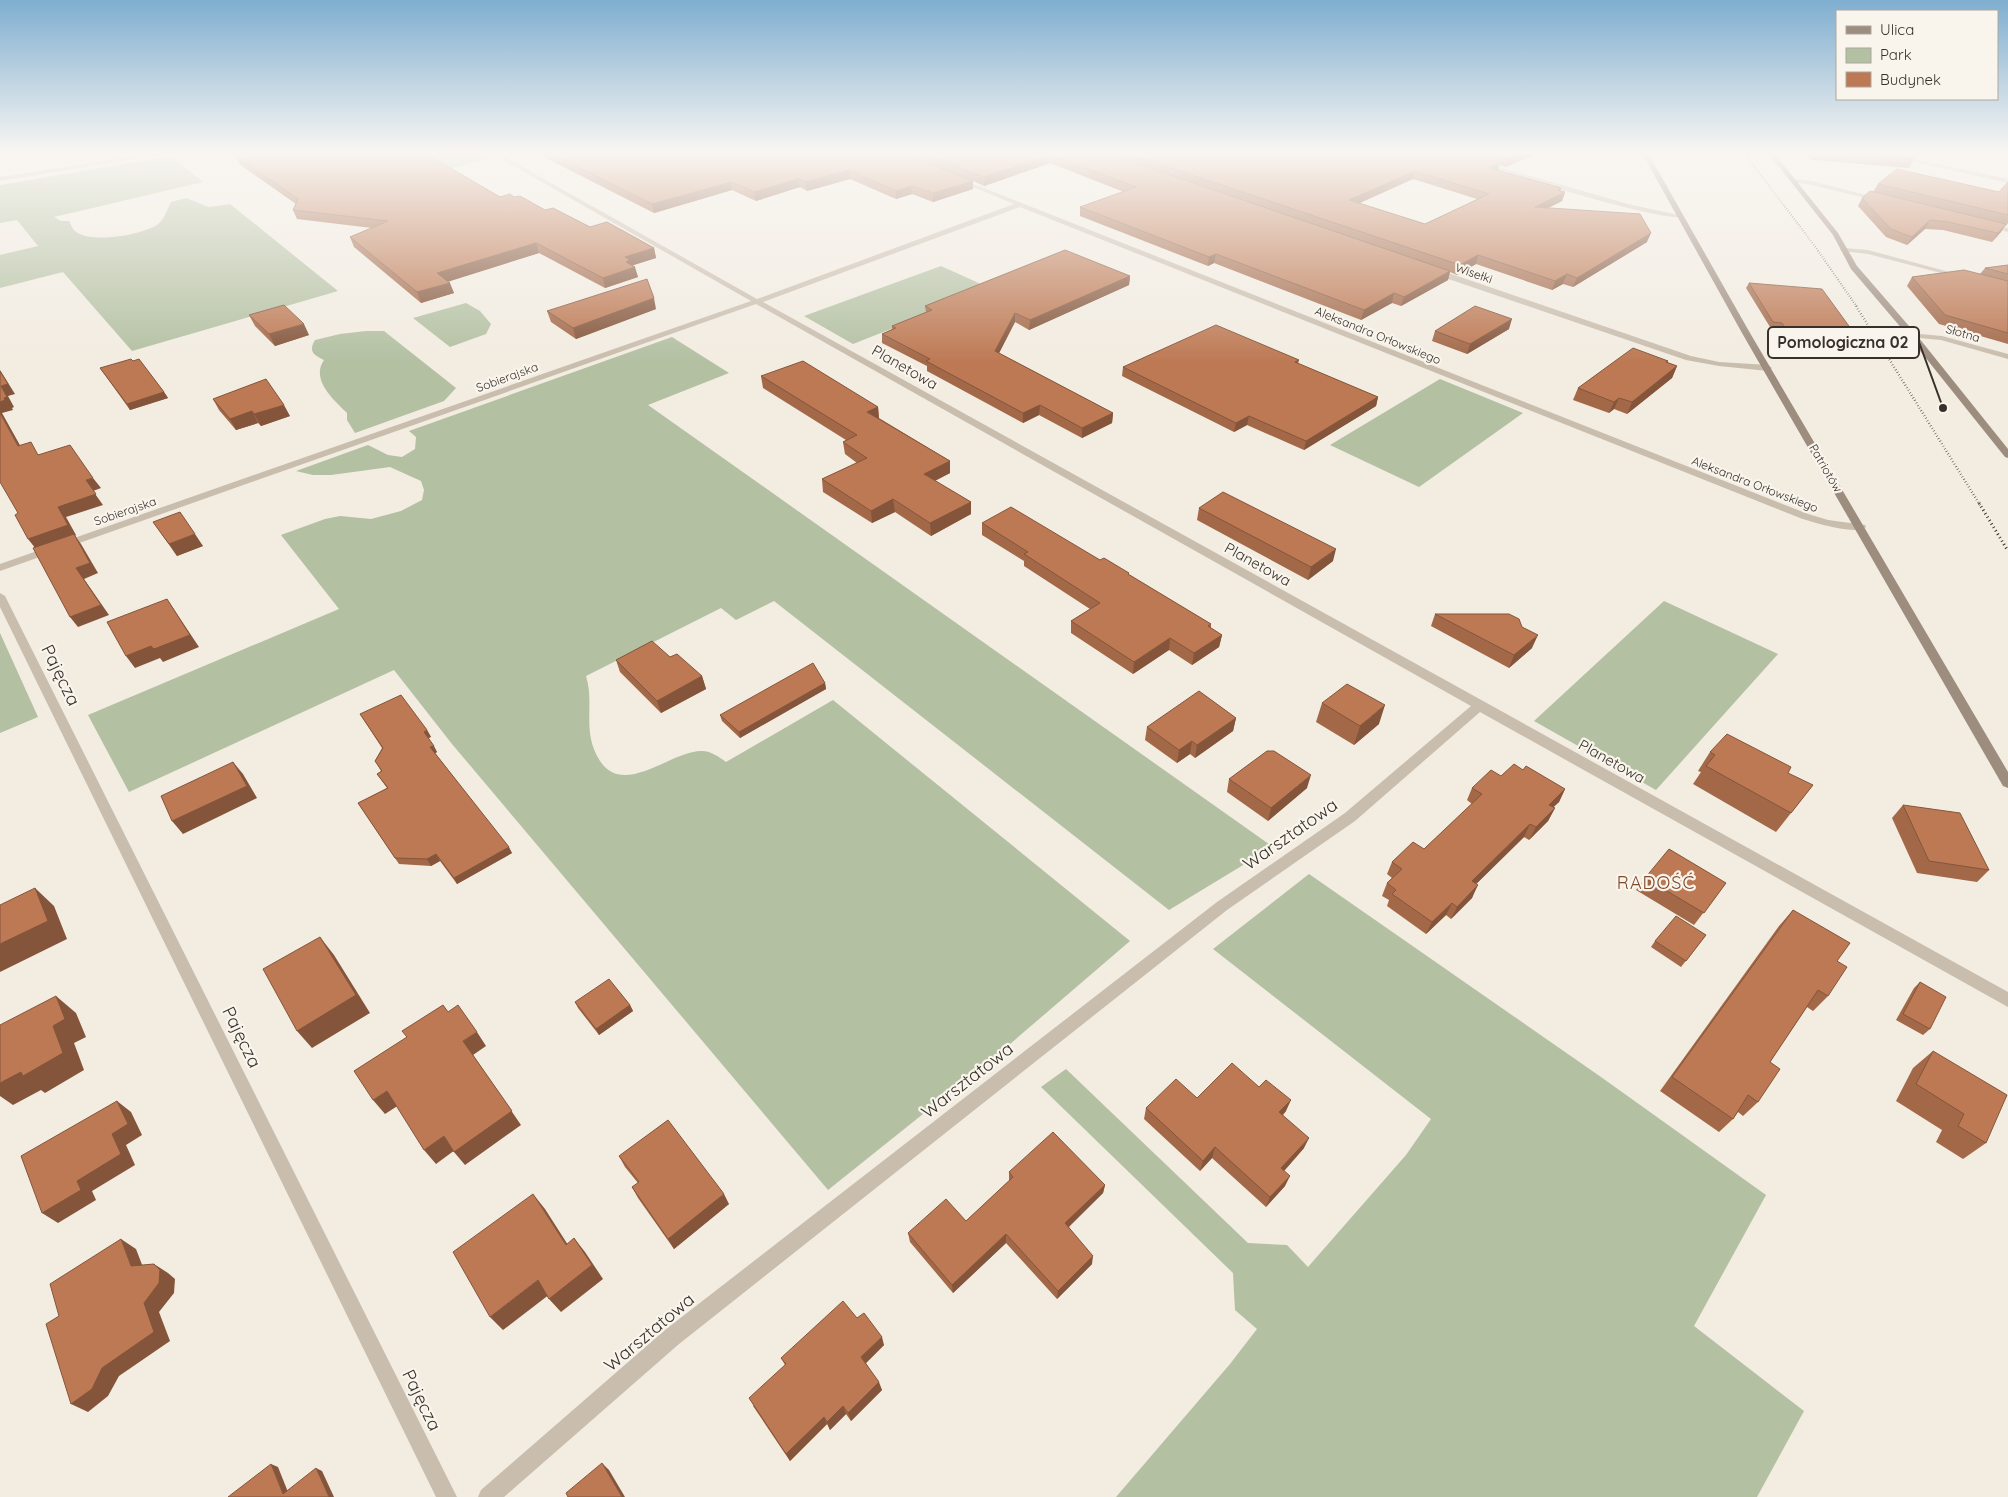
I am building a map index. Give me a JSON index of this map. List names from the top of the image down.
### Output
{
  "streets": {
    "main road": ["Patriotów"],
    "street": [
      "Wisełki",
      "Słotna",
      "Aleksandra Orłowskiego",
      "Planetowa",
      "Sobierajska",
      "Pajęcza",
      "Warsztatowa"
    ]
  },
  "crossings": [
    ["Wisełki", "Patriotów"],
    ["Aleksandra Orłowskiego", "Patriotów"],
    ["Planetowa", "Sobierajska"],
    ["Planetowa", "Warsztatowa"]
  ],
  "districts": ["RADOŚĆ"],
  "places": ["Pomologiczna 02"],
  "legend": ["Ulica", "Park", "Budynek"]
}
